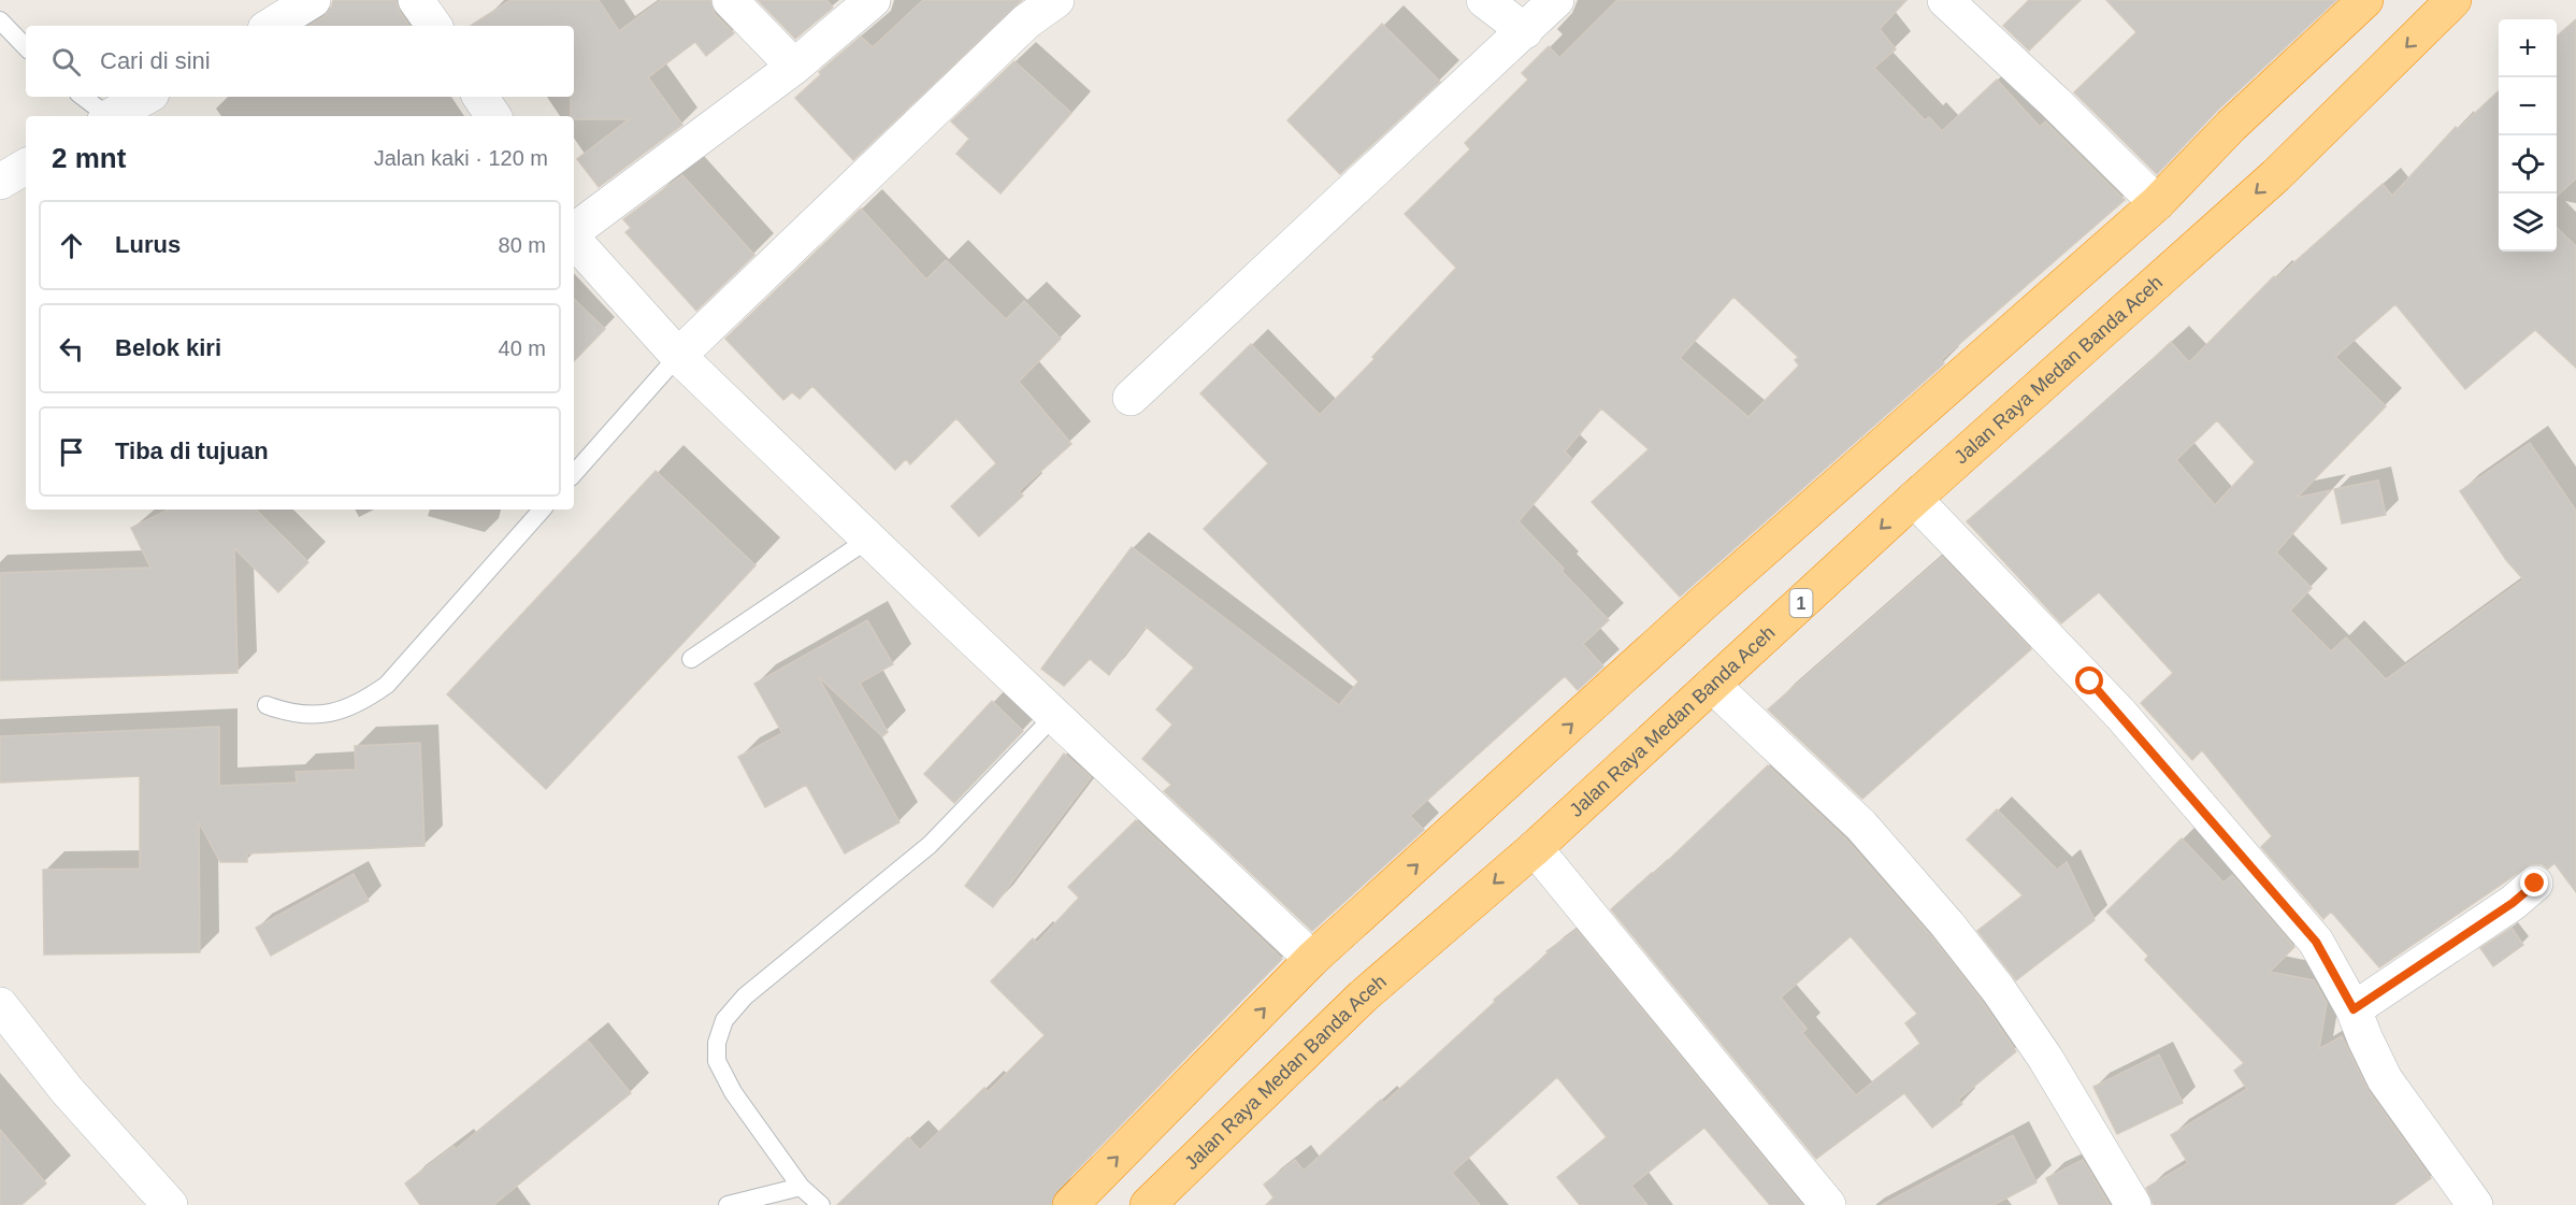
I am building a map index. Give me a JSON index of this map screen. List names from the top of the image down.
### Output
{
  "streets": {
    "highway": ["Jalan Raya Medan Banda Aceh", "1"]
  },
  "page": {
    "map_buttons": ["+", "−"],
    "search": "Cari di sini",
    "heading": ["2 mnt", "Jalan kaki · 120 m"],
    "list": [
      ["Lurus", "80 m"],
      ["Belok kiri", "40 m"],
      "Tiba di tujuan"
    ]
  }
}
